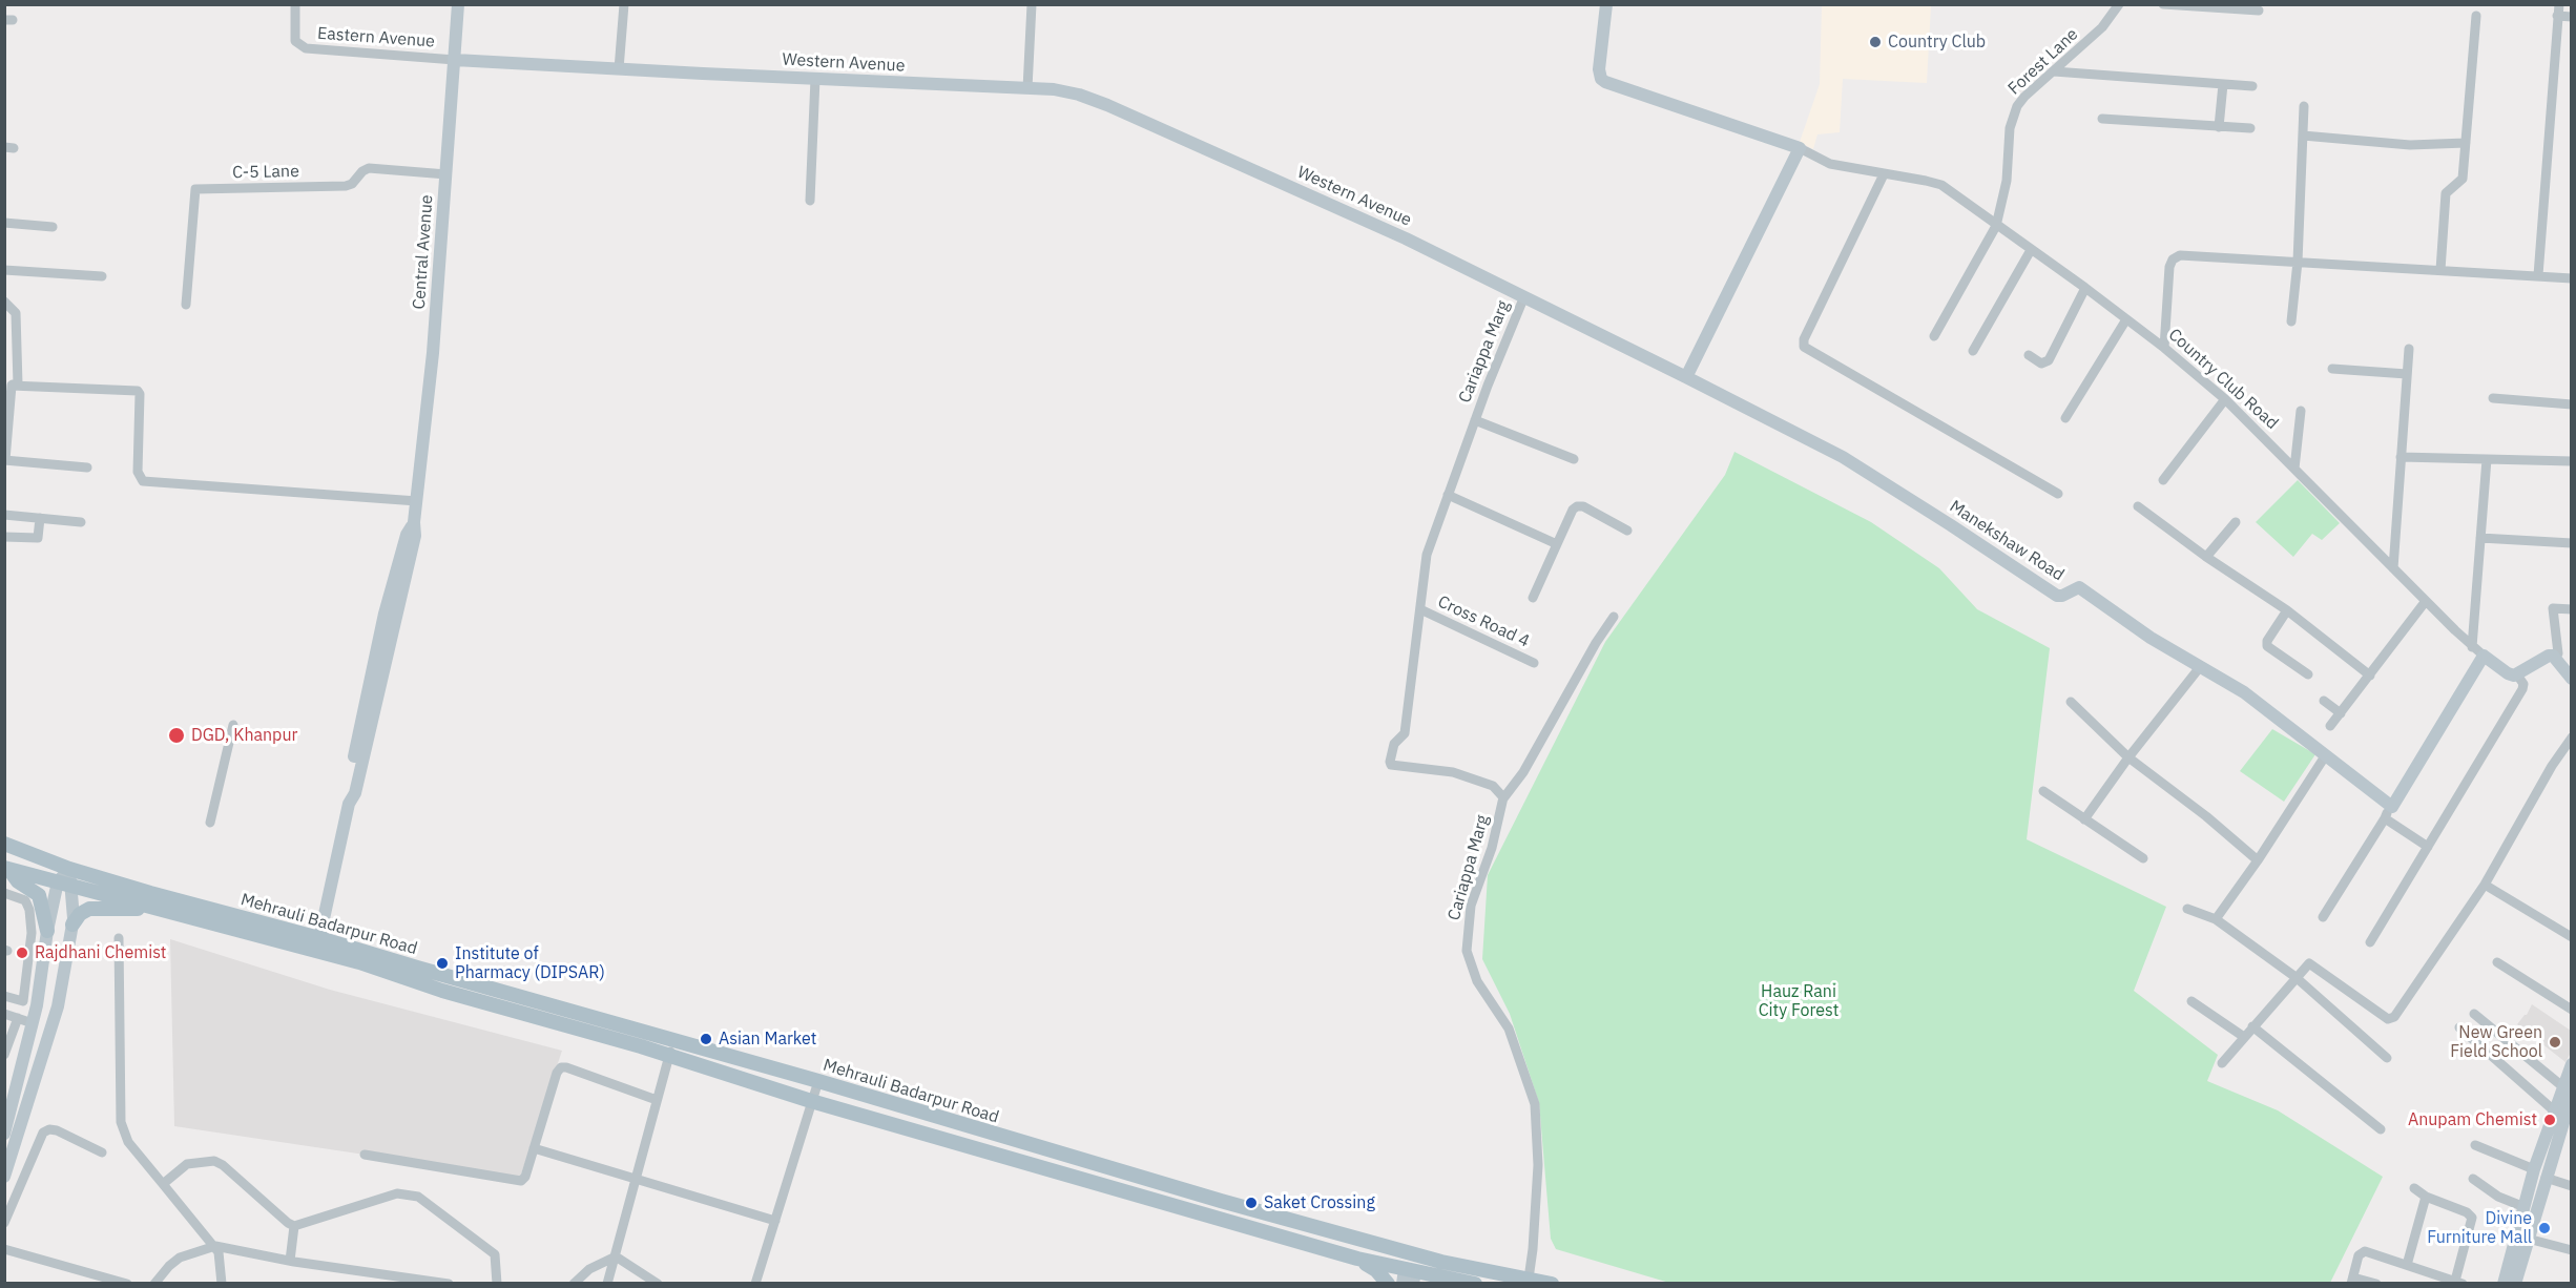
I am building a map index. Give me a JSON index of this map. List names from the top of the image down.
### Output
{
  "streets": {
    "main road": ["Mehrauli Badarpur Road"],
    "street": [
      "Eastern Avenue",
      "Forest Lane",
      "Western Avenue",
      "C-5 Lane",
      "Central Avenue",
      "Cariappa Marg",
      "Country Club Road",
      "Manekshaw Road",
      "Cross Road 4"
    ]
  },
  "crossings": [
    ["Eastern Avenue", "Western Avenue"],
    ["Eastern Avenue", "Central Avenue"],
    ["Forest Lane", "Country Club Road"],
    ["Western Avenue", "Central Avenue"],
    ["Western Avenue", "Cariappa Marg"],
    ["Western Avenue", "Manekshaw Road"],
    ["C-5 Lane", "Central Avenue"],
    ["Central Avenue", "Mehrauli Badarpur Road"],
    ["Cariappa Marg", "Cross Road 4"],
    ["Cariappa Marg", "Mehrauli Badarpur Road"]
  ],
  "parks": ["Hauz Rani City Forest"],
  "places": [
    "Country Club",
    "DGD, Khanpur",
    "Rajdhani Chemist",
    "Institute of Pharmacy (DIPSAR)",
    "Asian Market",
    "New Green Field School",
    "Anupam Chemist",
    "Saket Crossing",
    "Divine Furniture Mall"
  ]
}
